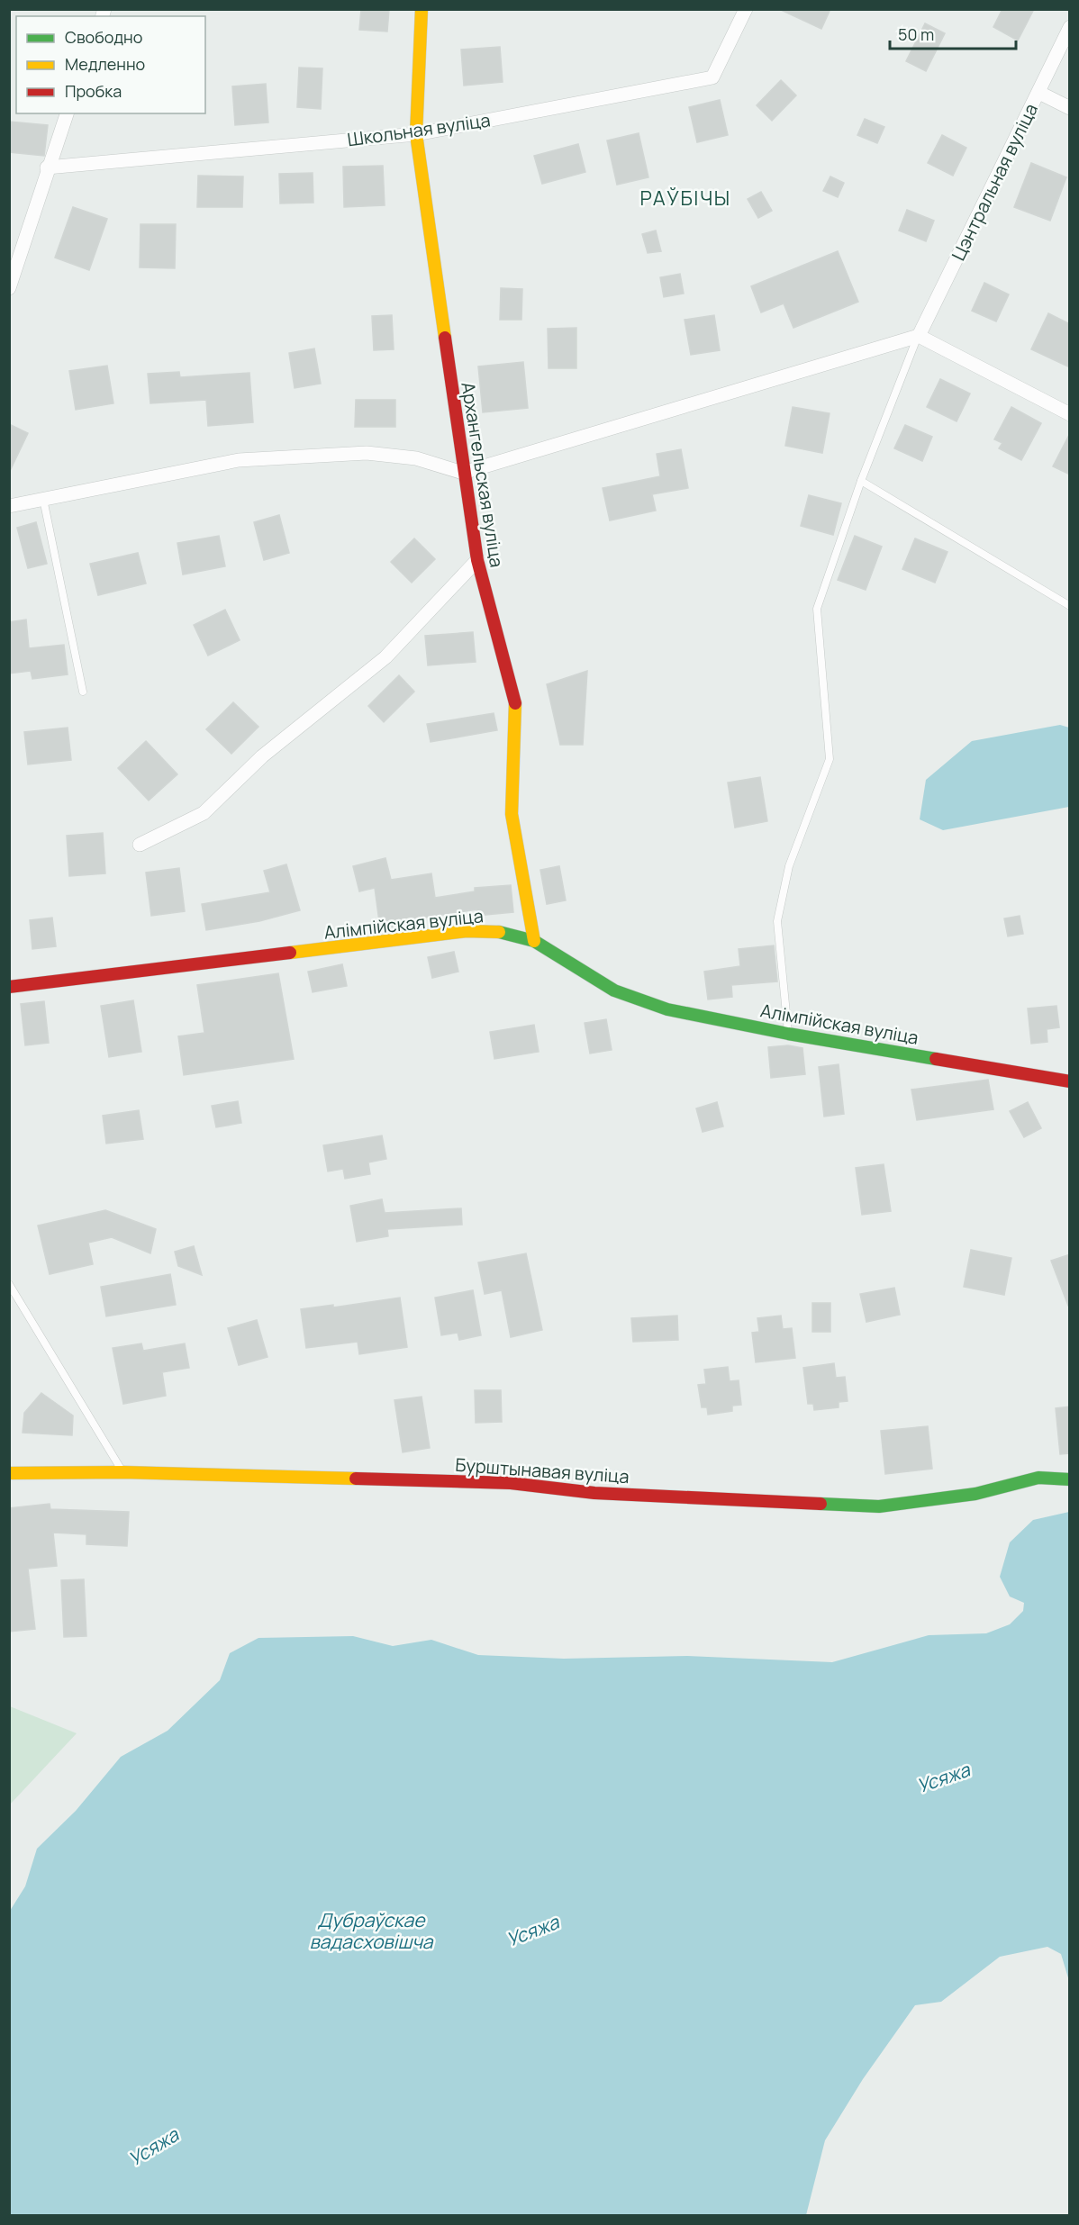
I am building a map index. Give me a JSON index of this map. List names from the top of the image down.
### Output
{
  "streets": {
    "street": [
      "Школьная вуліца",
      "Цэнтральная вуліца",
      "Архангельская вуліца",
      "Алімпійская вуліца",
      "Бурштынавая вуліца"
    ]
  },
  "crossings": [
    ["Школьная вуліца", "Архангельская вуліца"],
    ["Архангельская вуліца", "Алімпійская вуліца"]
  ],
  "districts": ["РАЎБІЧЫ"],
  "water": ["Усяжа", "Дубраўскае вадасховішча"],
  "legend": ["Свободно", "Медленно", "Пробка"],
  "scale_bar": "50 m"
}
